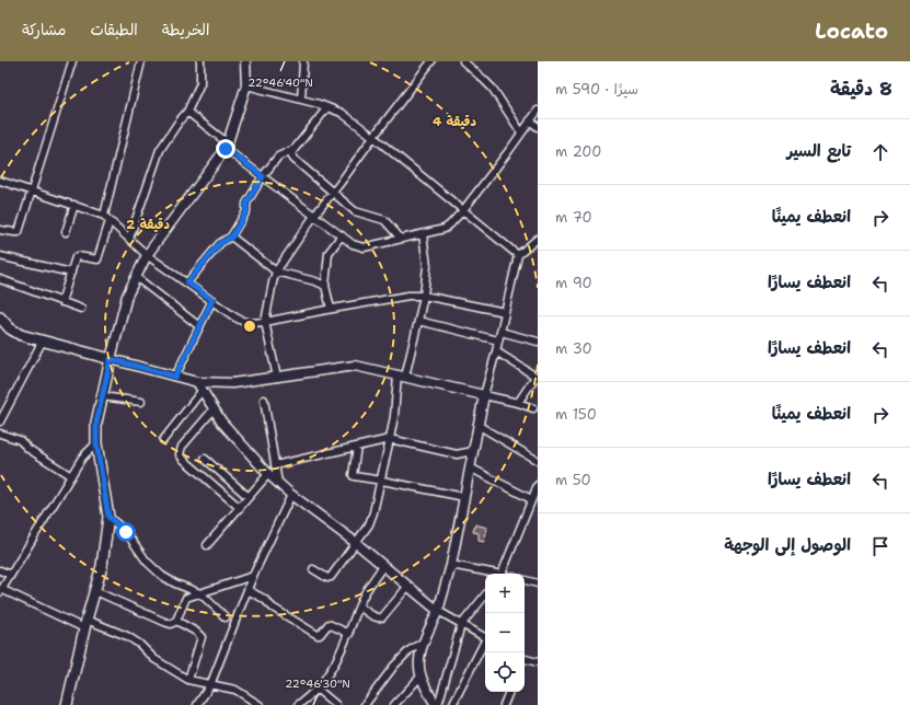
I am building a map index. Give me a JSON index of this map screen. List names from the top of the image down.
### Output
{
  "page": {
    "header": "Locato",
    "nav": ["الخريطة", "الطبقات", "مشاركة"],
    "heading": ["8 دقيقة", "سيرًا · 590 m"],
    "list": [
      ["تابع السير", "200 m"],
      ["انعطف يمينًا", "70 m"],
      ["انعطف يسارًا", "90 m"],
      ["انعطف يسارًا", "30 m"],
      ["انعطف يمينًا", "150 m"],
      ["انعطف يسارًا", "50 m"],
      "الوصول إلى الوجهة"
    ],
    "map_buttons": ["+", "−"]
  },
  "coordinates": ["22°46'40\"N", "22°46'30\"N"],
  "rings": ["4 دقيقة", "2 دقيقة"]
}
